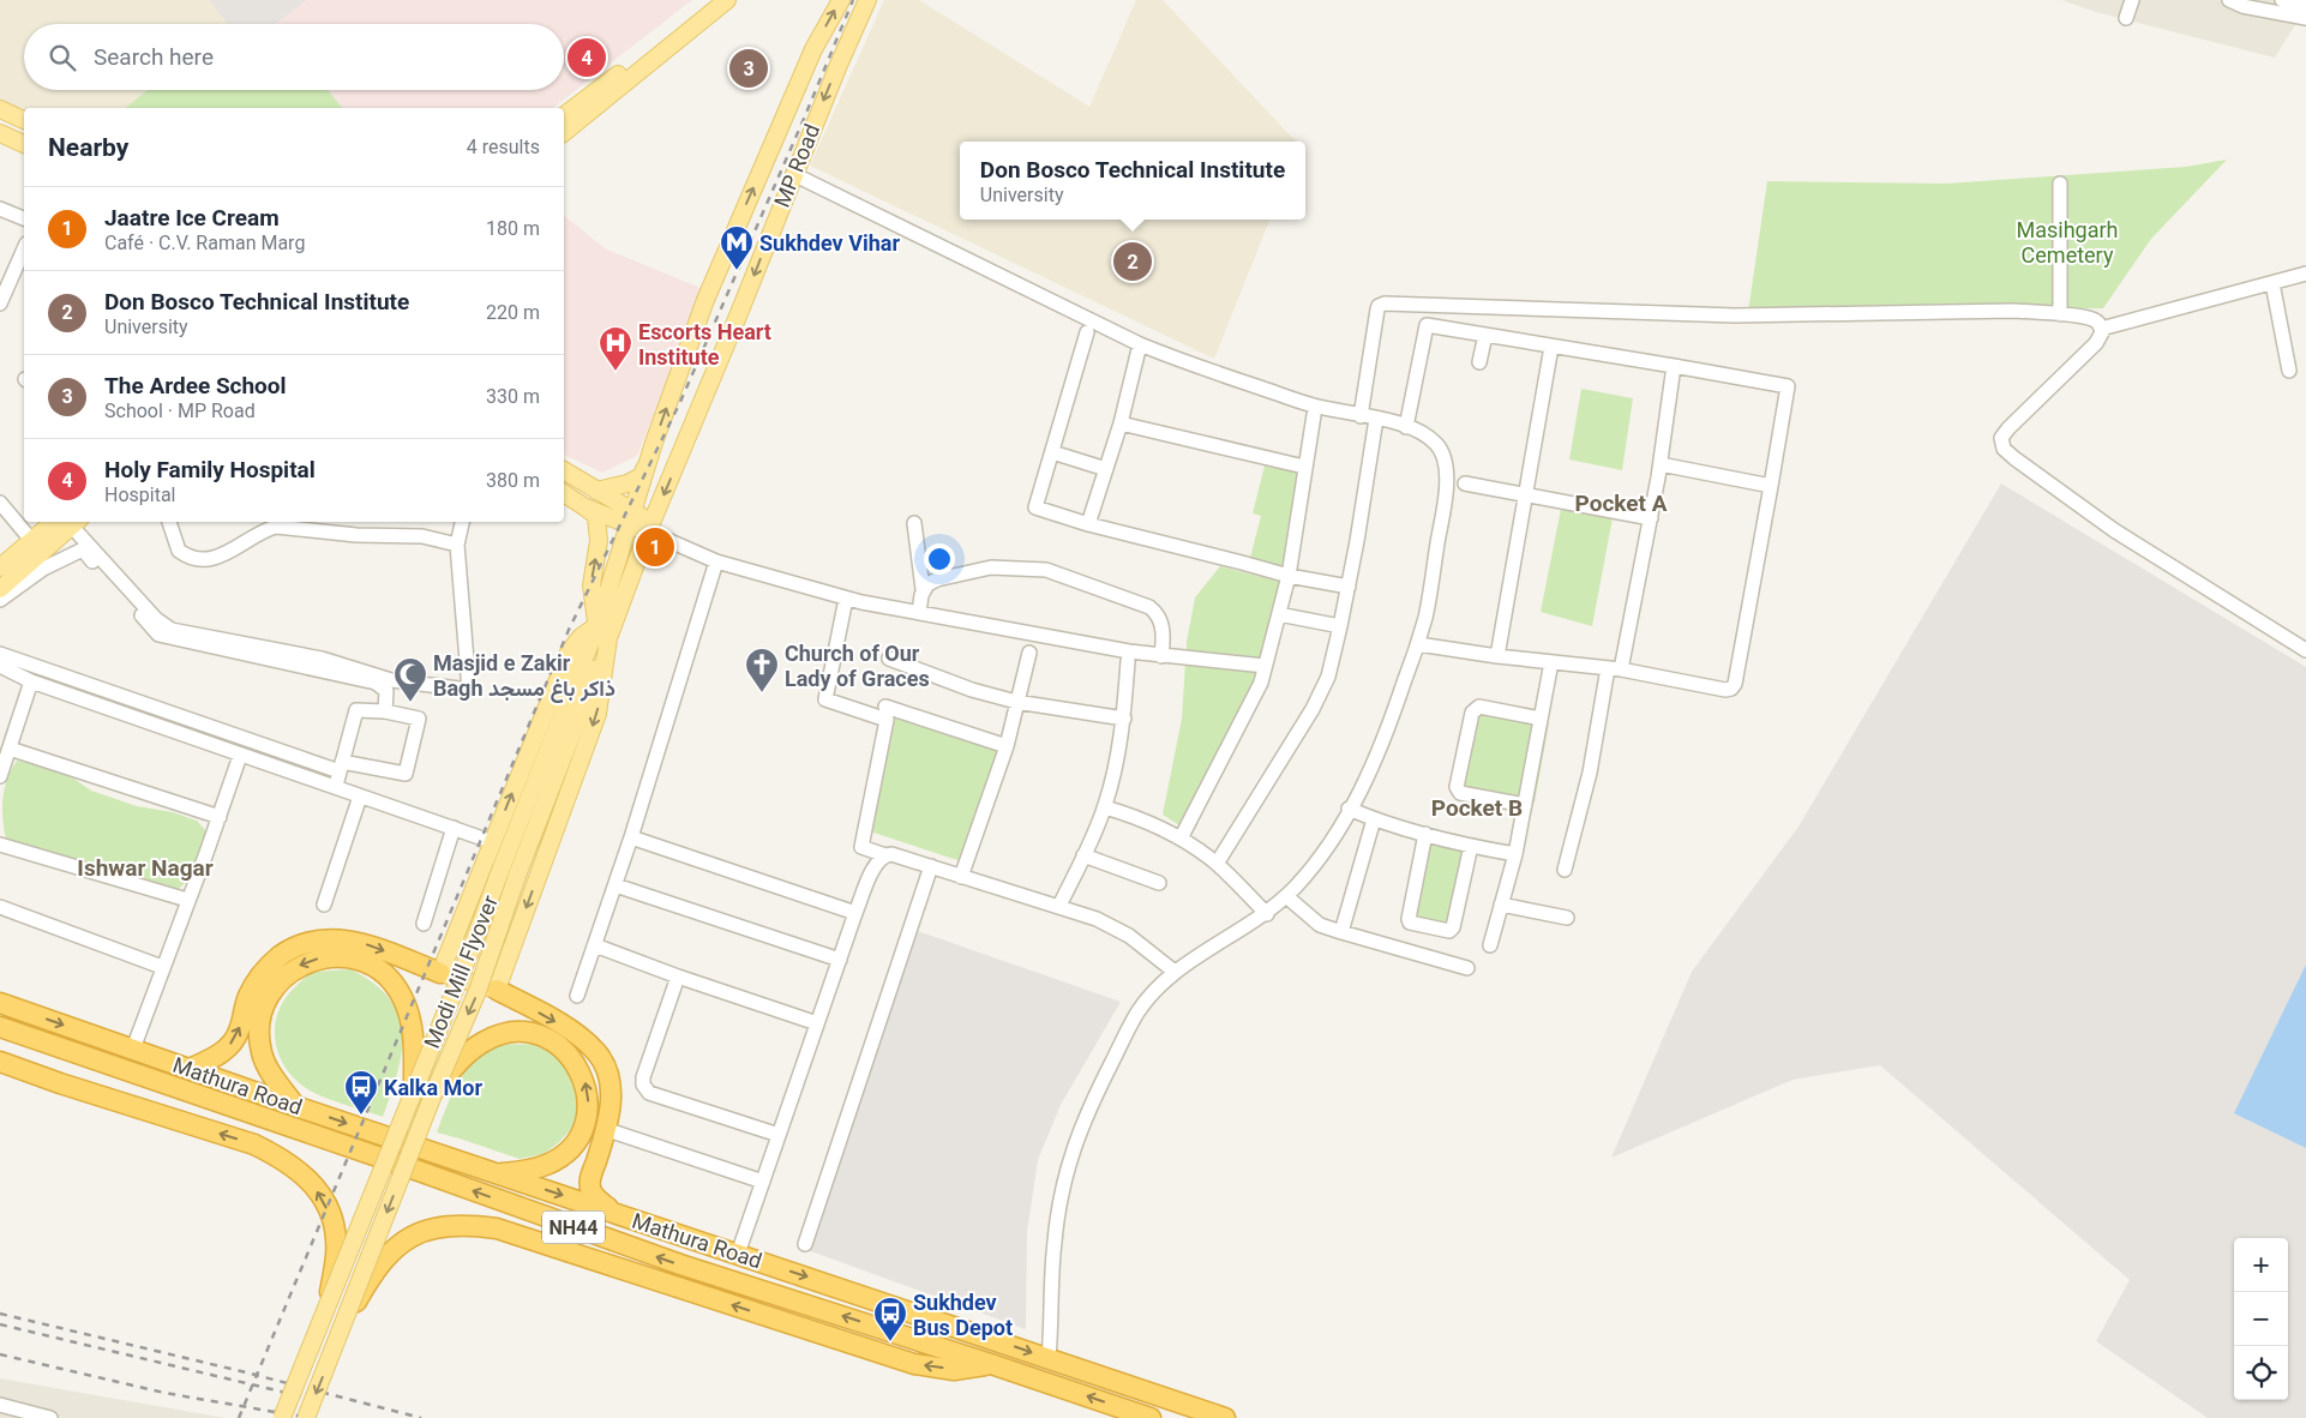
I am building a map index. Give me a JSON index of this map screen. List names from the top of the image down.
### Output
{
  "streets": {
    "highway": ["Mathura Road", "NH44"],
    "main road": ["MP Road", "Modi Mill Flyover"]
  },
  "crossings": [
    ["MP Road", "Modi Mill Flyover"]
  ],
  "districts": ["Pocket A", "Pocket B", "Ishwar Nagar"],
  "parks": ["Masihgarh Cemetery"],
  "places": {
    "metro station": ["Sukhdev Vihar"],
    "hospital": ["Escorts Heart Institute"],
    "church": ["Church of Our Lady of Graces"],
    "mosque": ["Masjid e Zakir Bagh ذاکر باغ مسجد"],
    "bus stop": ["Kalka Mor", "Sukhdev Bus Depot"]
  },
  "page": {
    "search": "Search here",
    "pins": [
      "4",
      "3",
      "2",
      "1"
    ],
    "heading": ["Nearby", "4 results"],
    "popup": ["Don Bosco Technical Institute", "University"],
    "list": [
      {
        "mark": "1",
        "name": "Jaatre Ice Cream",
        "note": "Café · C.V. Raman Marg",
        "value": "180 m"
      },
      {
        "mark": "2",
        "name": "Don Bosco Technical Institute",
        "note": "University",
        "value": "220 m"
      },
      {
        "mark": "3",
        "name": "The Ardee School",
        "note": "School · MP Road",
        "value": "330 m"
      },
      {
        "mark": "4",
        "name": "Holy Family Hospital",
        "note": "Hospital",
        "value": "380 m"
      }
    ],
    "map_buttons": ["+", "−"]
  }
}
